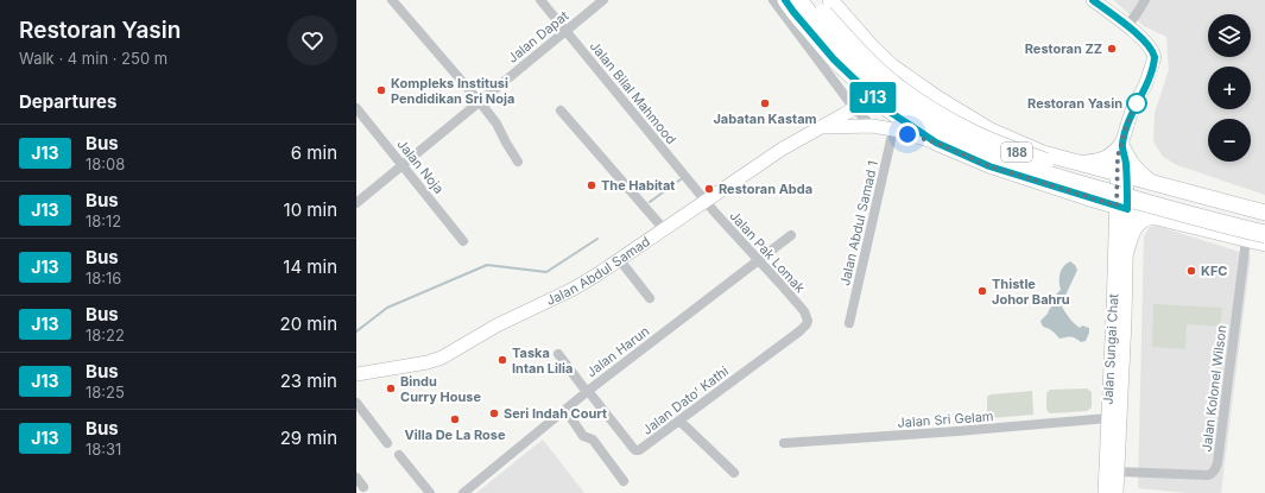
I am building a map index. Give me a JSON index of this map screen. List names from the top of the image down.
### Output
{
  "streets": {
    "highway": ["188"],
    "main road": ["Jalan Abdul Samad", "Jalan Sungai Chat"],
    "street": [
      "Jalan Dapat",
      "Jalan Bilal Mahmood",
      "Jalan Noja",
      "Jalan Abdul Samad 1",
      "Jalan Pak Lomak",
      "Jalan Harun",
      "Jalan Kolonel Wilson",
      "Jalan Dato’ Kathi",
      "Jalan Sri Gelam"
    ]
  },
  "crossings": [
    ["Jalan Dapat", "Jalan Bilal Mahmood"],
    ["Jalan Dapat", "Jalan Noja"],
    ["Jalan Bilal Mahmood", "Jalan Pak Lomak"],
    ["Jalan Bilal Mahmood", "Jalan Abdul Samad"],
    ["Jalan Abdul Samad 1", "Jalan Abdul Samad"],
    ["Jalan Pak Lomak", "Jalan Abdul Samad"],
    ["Jalan Pak Lomak", "Jalan Harun"],
    ["Jalan Pak Lomak", "Jalan Dato’ Kathi"],
    ["Jalan Sungai Chat", "Jalan Kolonel Wilson"],
    ["Jalan Sungai Chat", "Jalan Sri Gelam"],
    ["Jalan Harun", "Jalan Dato’ Kathi"]
  ],
  "places": [
    "Restoran ZZ",
    "Kompleks Institusi Pendidikan Sri Noja",
    "Jabatan Kastam",
    "Restoran Yasin",
    "The Habitat",
    "Restoran Abda",
    "KFC",
    "Thistle Johor Bahru",
    "Taska Intan Lilia",
    "Bindu Curry House",
    "Seri Indah Court",
    "Villa De La Rose"
  ],
  "lines": ["bus line J13"],
  "page": {
    "heading": [
      ["Restoran Yasin", "Walk · 4 min · 250 m"],
      "Departures"
    ],
    "on_map": "J13",
    "map_buttons": ["+", "−"],
    "list": [
      {
        "mark": "J13",
        "name": "Bus",
        "note": "18:08",
        "value": "6 min"
      },
      {
        "mark": "J13",
        "name": "Bus",
        "note": "18:12",
        "value": "10 min"
      },
      {
        "mark": "J13",
        "name": "Bus",
        "note": "18:16",
        "value": "14 min"
      },
      {
        "mark": "J13",
        "name": "Bus",
        "note": "18:22",
        "value": "20 min"
      },
      {
        "mark": "J13",
        "name": "Bus",
        "note": "18:25",
        "value": "23 min"
      },
      {
        "mark": "J13",
        "name": "Bus",
        "note": "18:31",
        "value": "29 min"
      }
    ]
  }
}
